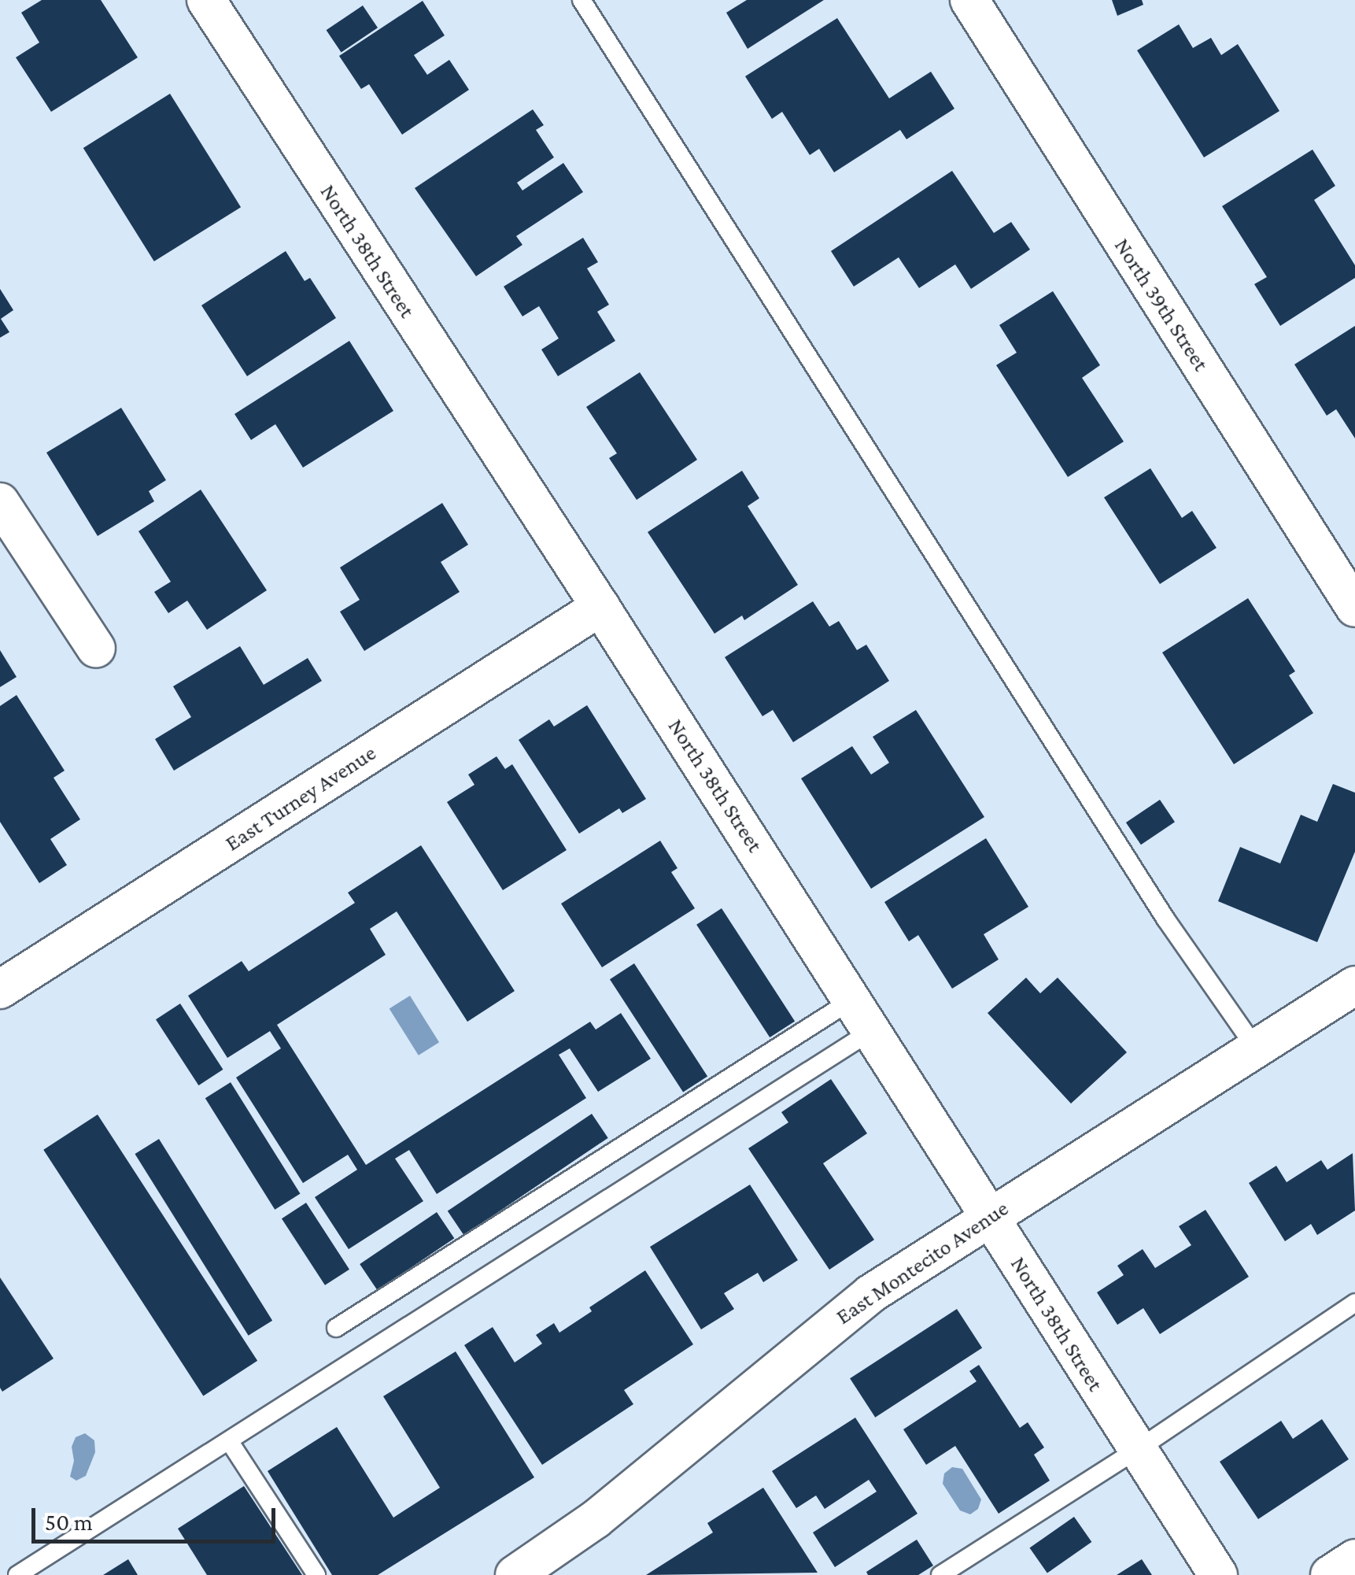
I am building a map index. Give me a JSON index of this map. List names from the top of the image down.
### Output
{
  "streets": {
    "street": [
      "North 38th Street",
      "North 39th Street",
      "East Turney Avenue",
      "East Montecito Avenue"
    ]
  },
  "crossings": [
    ["North 38th Street", "East Turney Avenue"],
    ["North 38th Street", "East Montecito Avenue"]
  ],
  "scale_bar": "50 m"
}
